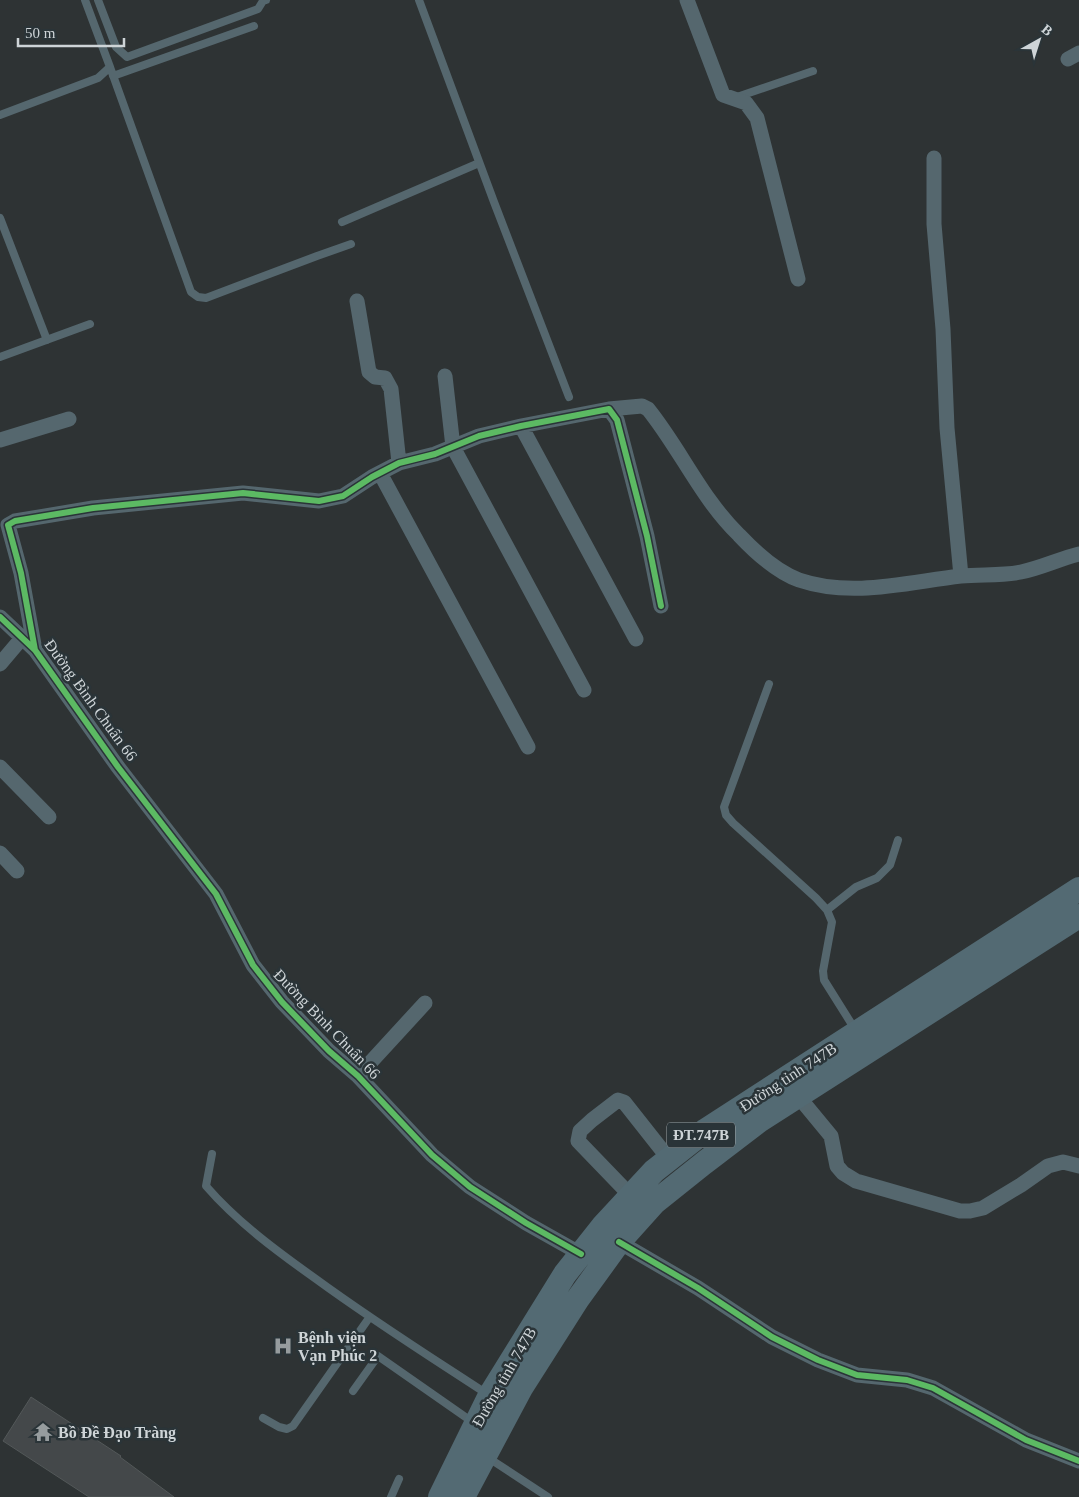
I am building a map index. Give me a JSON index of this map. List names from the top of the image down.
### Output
{
  "streets": {
    "main road": ["Đường tỉnh 747B", "ĐT.747B"],
    "street": ["Đường Bình Chuẩn 66"]
  },
  "crossings": [
    ["Đường Bình Chuẩn 66", "Đường tỉnh 747B"]
  ],
  "places": {
    "hospital": ["Bệnh viện Vạn Phúc 2"],
    "temple": ["Bồ Đề Đạo Tràng"]
  },
  "scale_bar": "50 m",
  "north": "top right"
}
